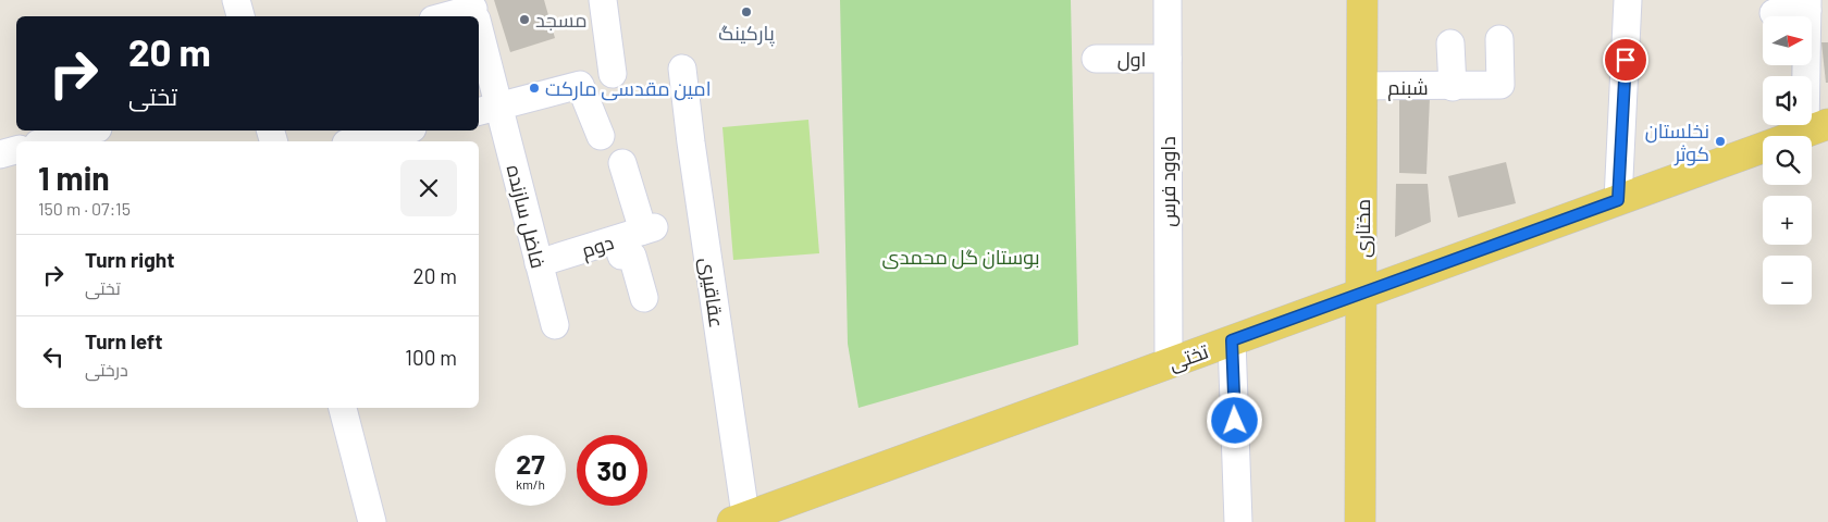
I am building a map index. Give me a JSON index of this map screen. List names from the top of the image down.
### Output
{
  "streets": {
    "main road": ["مختاری", "تختی"],
    "street": [
      "اول",
      "شبنم",
      "داوود فرس",
      "فاضل سازنده",
      "دوم",
      "عقاقیری"
    ]
  },
  "crossings": [
    ["اول", "داوود فرس"],
    ["شبنم", "مختاری"],
    ["داوود فرس", "تختی"],
    ["فاضل سازنده", "دوم"],
    ["مختاری", "تختی"],
    ["عقاقیری", "تختی"]
  ],
  "parks": ["بوستان گل محمدی"],
  "places": [
    "پارکینگ",
    "مسجد",
    "امین مقدسی مارکت",
    "نخلستان کوثر"
  ],
  "north": "right",
  "page": {
    "map_buttons": ["+", "−"],
    "turn": ["20 m", "تختی"],
    "heading": ["1 min", "150 m · 07:15"],
    "list": [
      {
        "name": "Turn right",
        "note": "تختی",
        "value": "20 m"
      },
      {
        "name": "Turn left",
        "note": "درختی",
        "value": "100 m"
      }
    ],
    "speed": "27 km/h",
    "limit": "30"
  }
}
